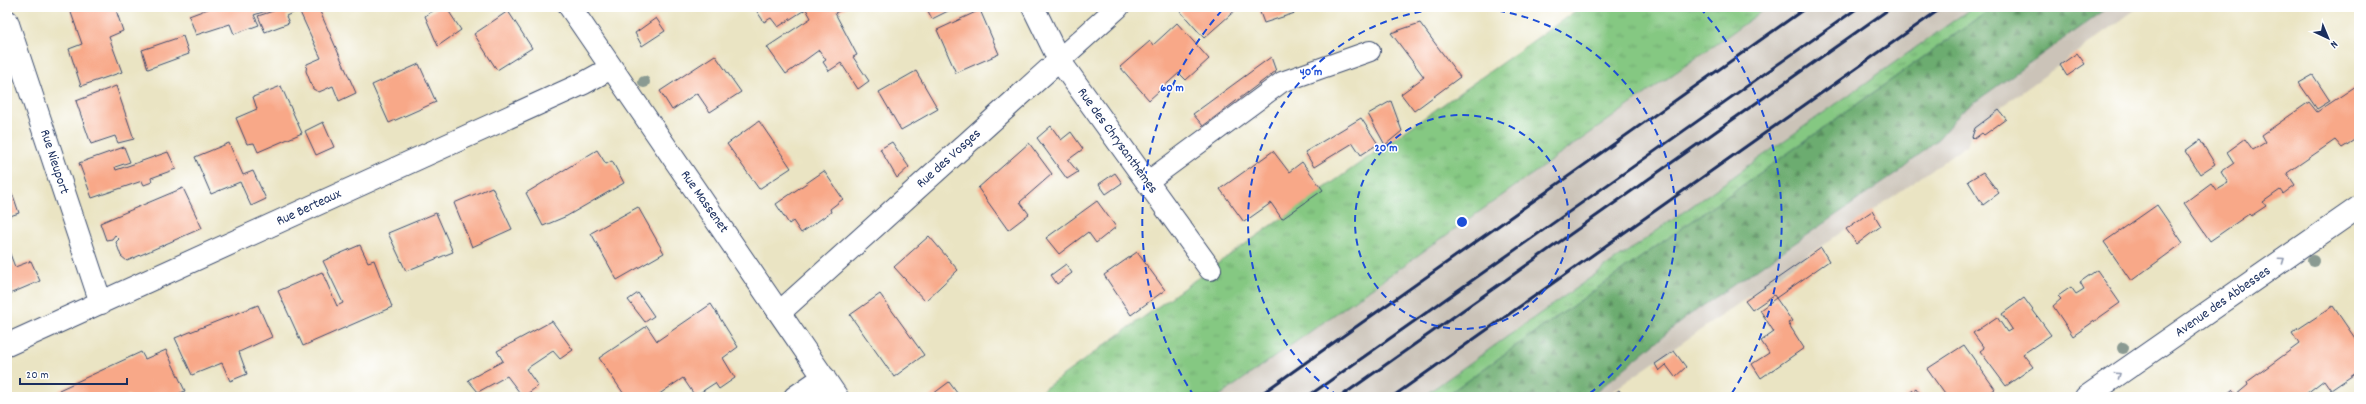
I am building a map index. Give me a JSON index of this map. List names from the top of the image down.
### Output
{
  "streets": {
    "street": [
      "Rue des Chrysanthèmes",
      "Rue des Vosges",
      "Rue Nieuport",
      "Rue Massenet",
      "Rue Berteaux",
      "Avenue des Abbesses"
    ]
  },
  "crossings": [
    ["Rue des Chrysanthèmes", "Rue des Vosges"],
    ["Rue des Vosges", "Rue Massenet"],
    ["Rue Nieuport", "Rue Berteaux"],
    ["Rue Massenet", "Rue Berteaux"]
  ],
  "one_way": ["Avenue des Abbesses"],
  "scale_bar": "20 m",
  "north": "bottom right",
  "rings": ["40 m", "60 m", "20 m"]
}
